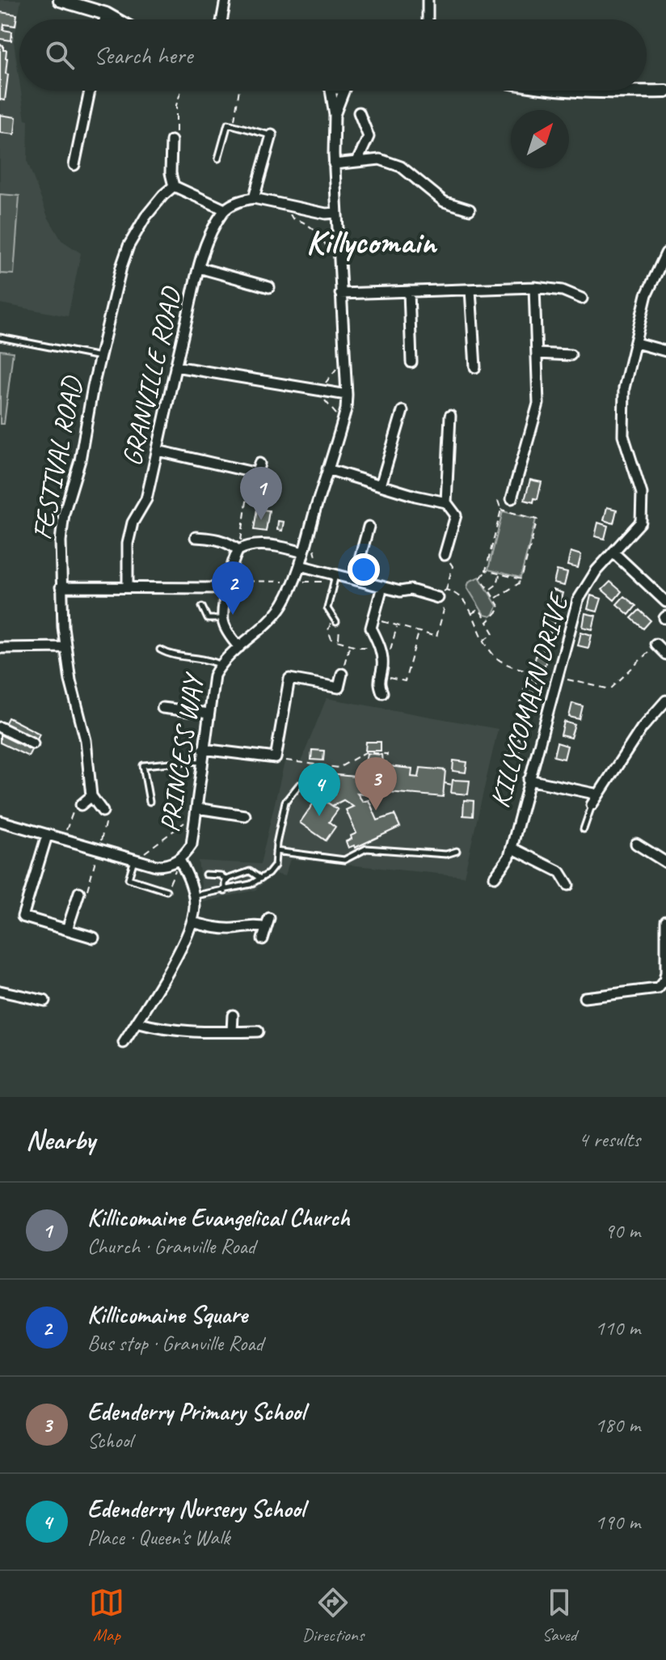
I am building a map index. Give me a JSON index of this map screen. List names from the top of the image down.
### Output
{
  "streets": {
    "street": [
      "GRANVILLE ROAD",
      "FESTIVAL ROAD",
      "KILLYCOMAIN DRIVE",
      "PRINCESS WAY"
    ]
  },
  "districts": ["Killycomain"],
  "north": "top right",
  "page": {
    "search": "Search here",
    "pins": [
      "1",
      "2",
      "3",
      "4"
    ],
    "heading": ["Nearby", "4 results"],
    "list": [
      {
        "mark": "1",
        "name": "Killicomaine Evangelical Church",
        "note": "Church · Granville Road",
        "value": "90 m"
      },
      {
        "mark": "2",
        "name": "Killicomaine Square",
        "note": "Bus stop · Granville Road",
        "value": "110 m"
      },
      {
        "mark": "3",
        "name": "Edenderry Primary School",
        "note": "School",
        "value": "180 m"
      },
      {
        "mark": "4",
        "name": "Edenderry Nursery School",
        "note": "Place · Queen's Walk",
        "value": "190 m"
      }
    ],
    "nav": ["Map", "Directions", "Saved"]
  }
}
